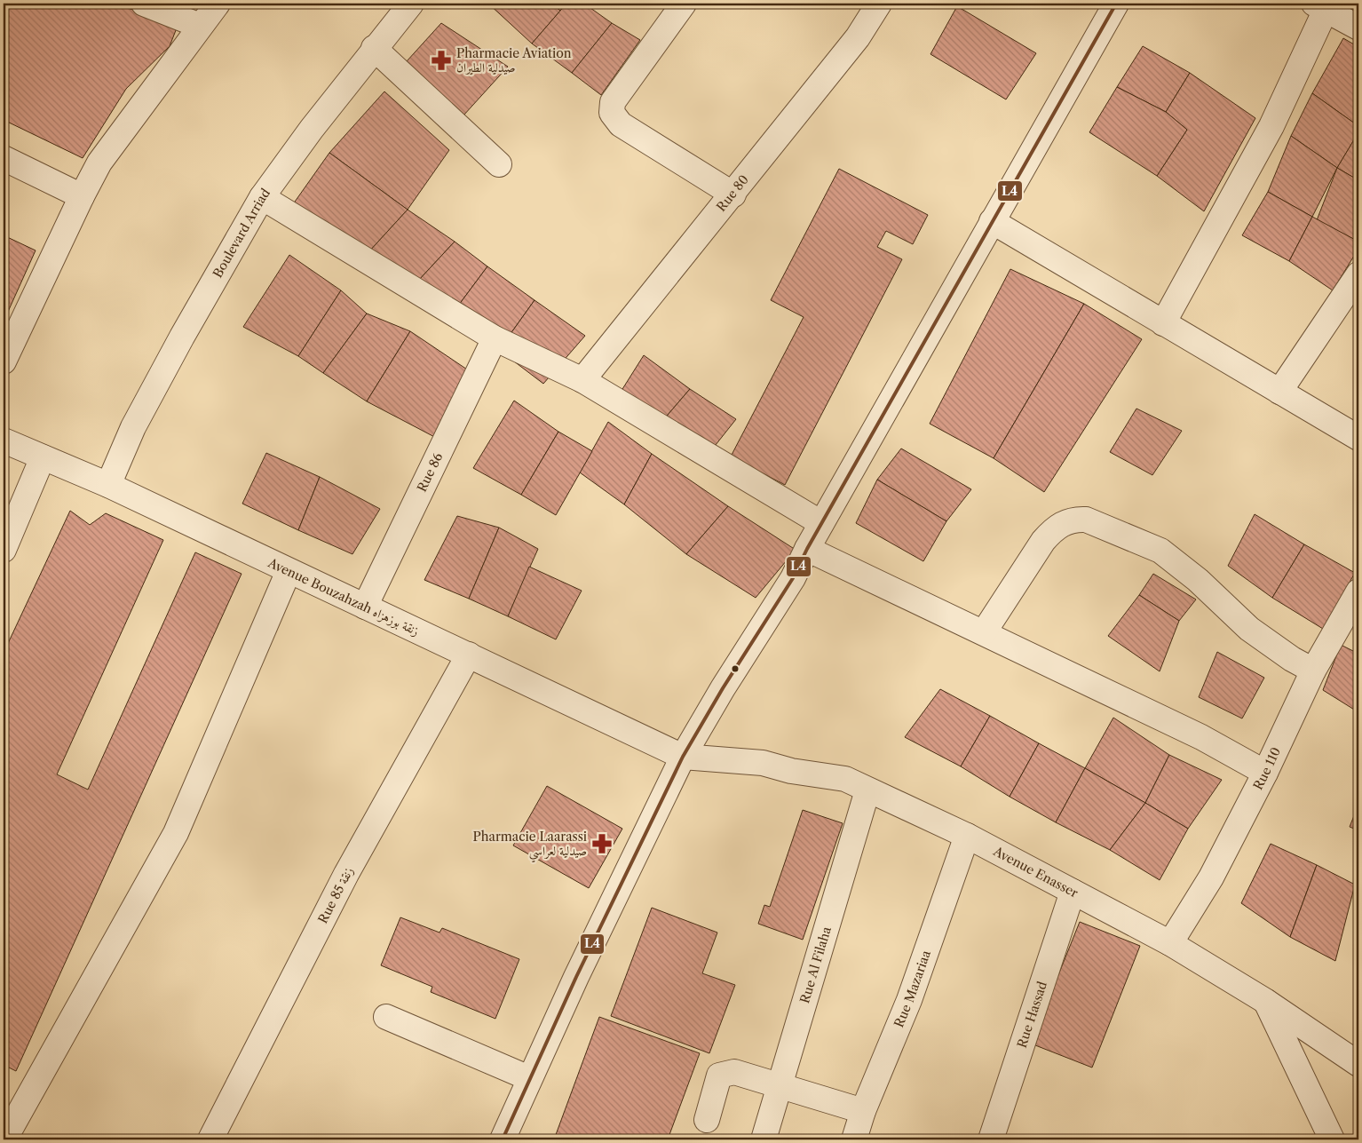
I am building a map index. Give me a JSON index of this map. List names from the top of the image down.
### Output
{
  "streets": {
    "street": [
      "Rue 80",
      "Boulevard Arriad",
      "Rue 86",
      "Avenue Bouzahzah زنقة بوزهزاه",
      "Rue 110",
      "Avenue Enasser",
      "Rue 85 زنقة",
      "Rue Al Filaha",
      "Rue Mazariaa",
      "Rue Hassad"
    ]
  },
  "crossings": [
    ["Boulevard Arriad", "Avenue Bouzahzah زنقة بوزهزاه"],
    ["Rue 86", "Avenue Bouzahzah زنقة بوزهزاه"],
    ["Avenue Bouzahzah زنقة بوزهزاه", "Avenue Enasser"],
    ["Avenue Bouzahzah زنقة بوزهزاه", "Rue 85 زنقة"],
    ["Rue 110", "Avenue Enasser"],
    ["Avenue Enasser", "Rue Al Filaha"],
    ["Avenue Enasser", "Rue Mazariaa"],
    ["Avenue Enasser", "Rue Hassad"]
  ],
  "places": {
    "pharmacy": ["Pharmacie Aviation صيدلية الطيران", "Pharmacie Laarassi صيدلية لعراسي"]
  },
  "lines": ["transit line L4"]
}
